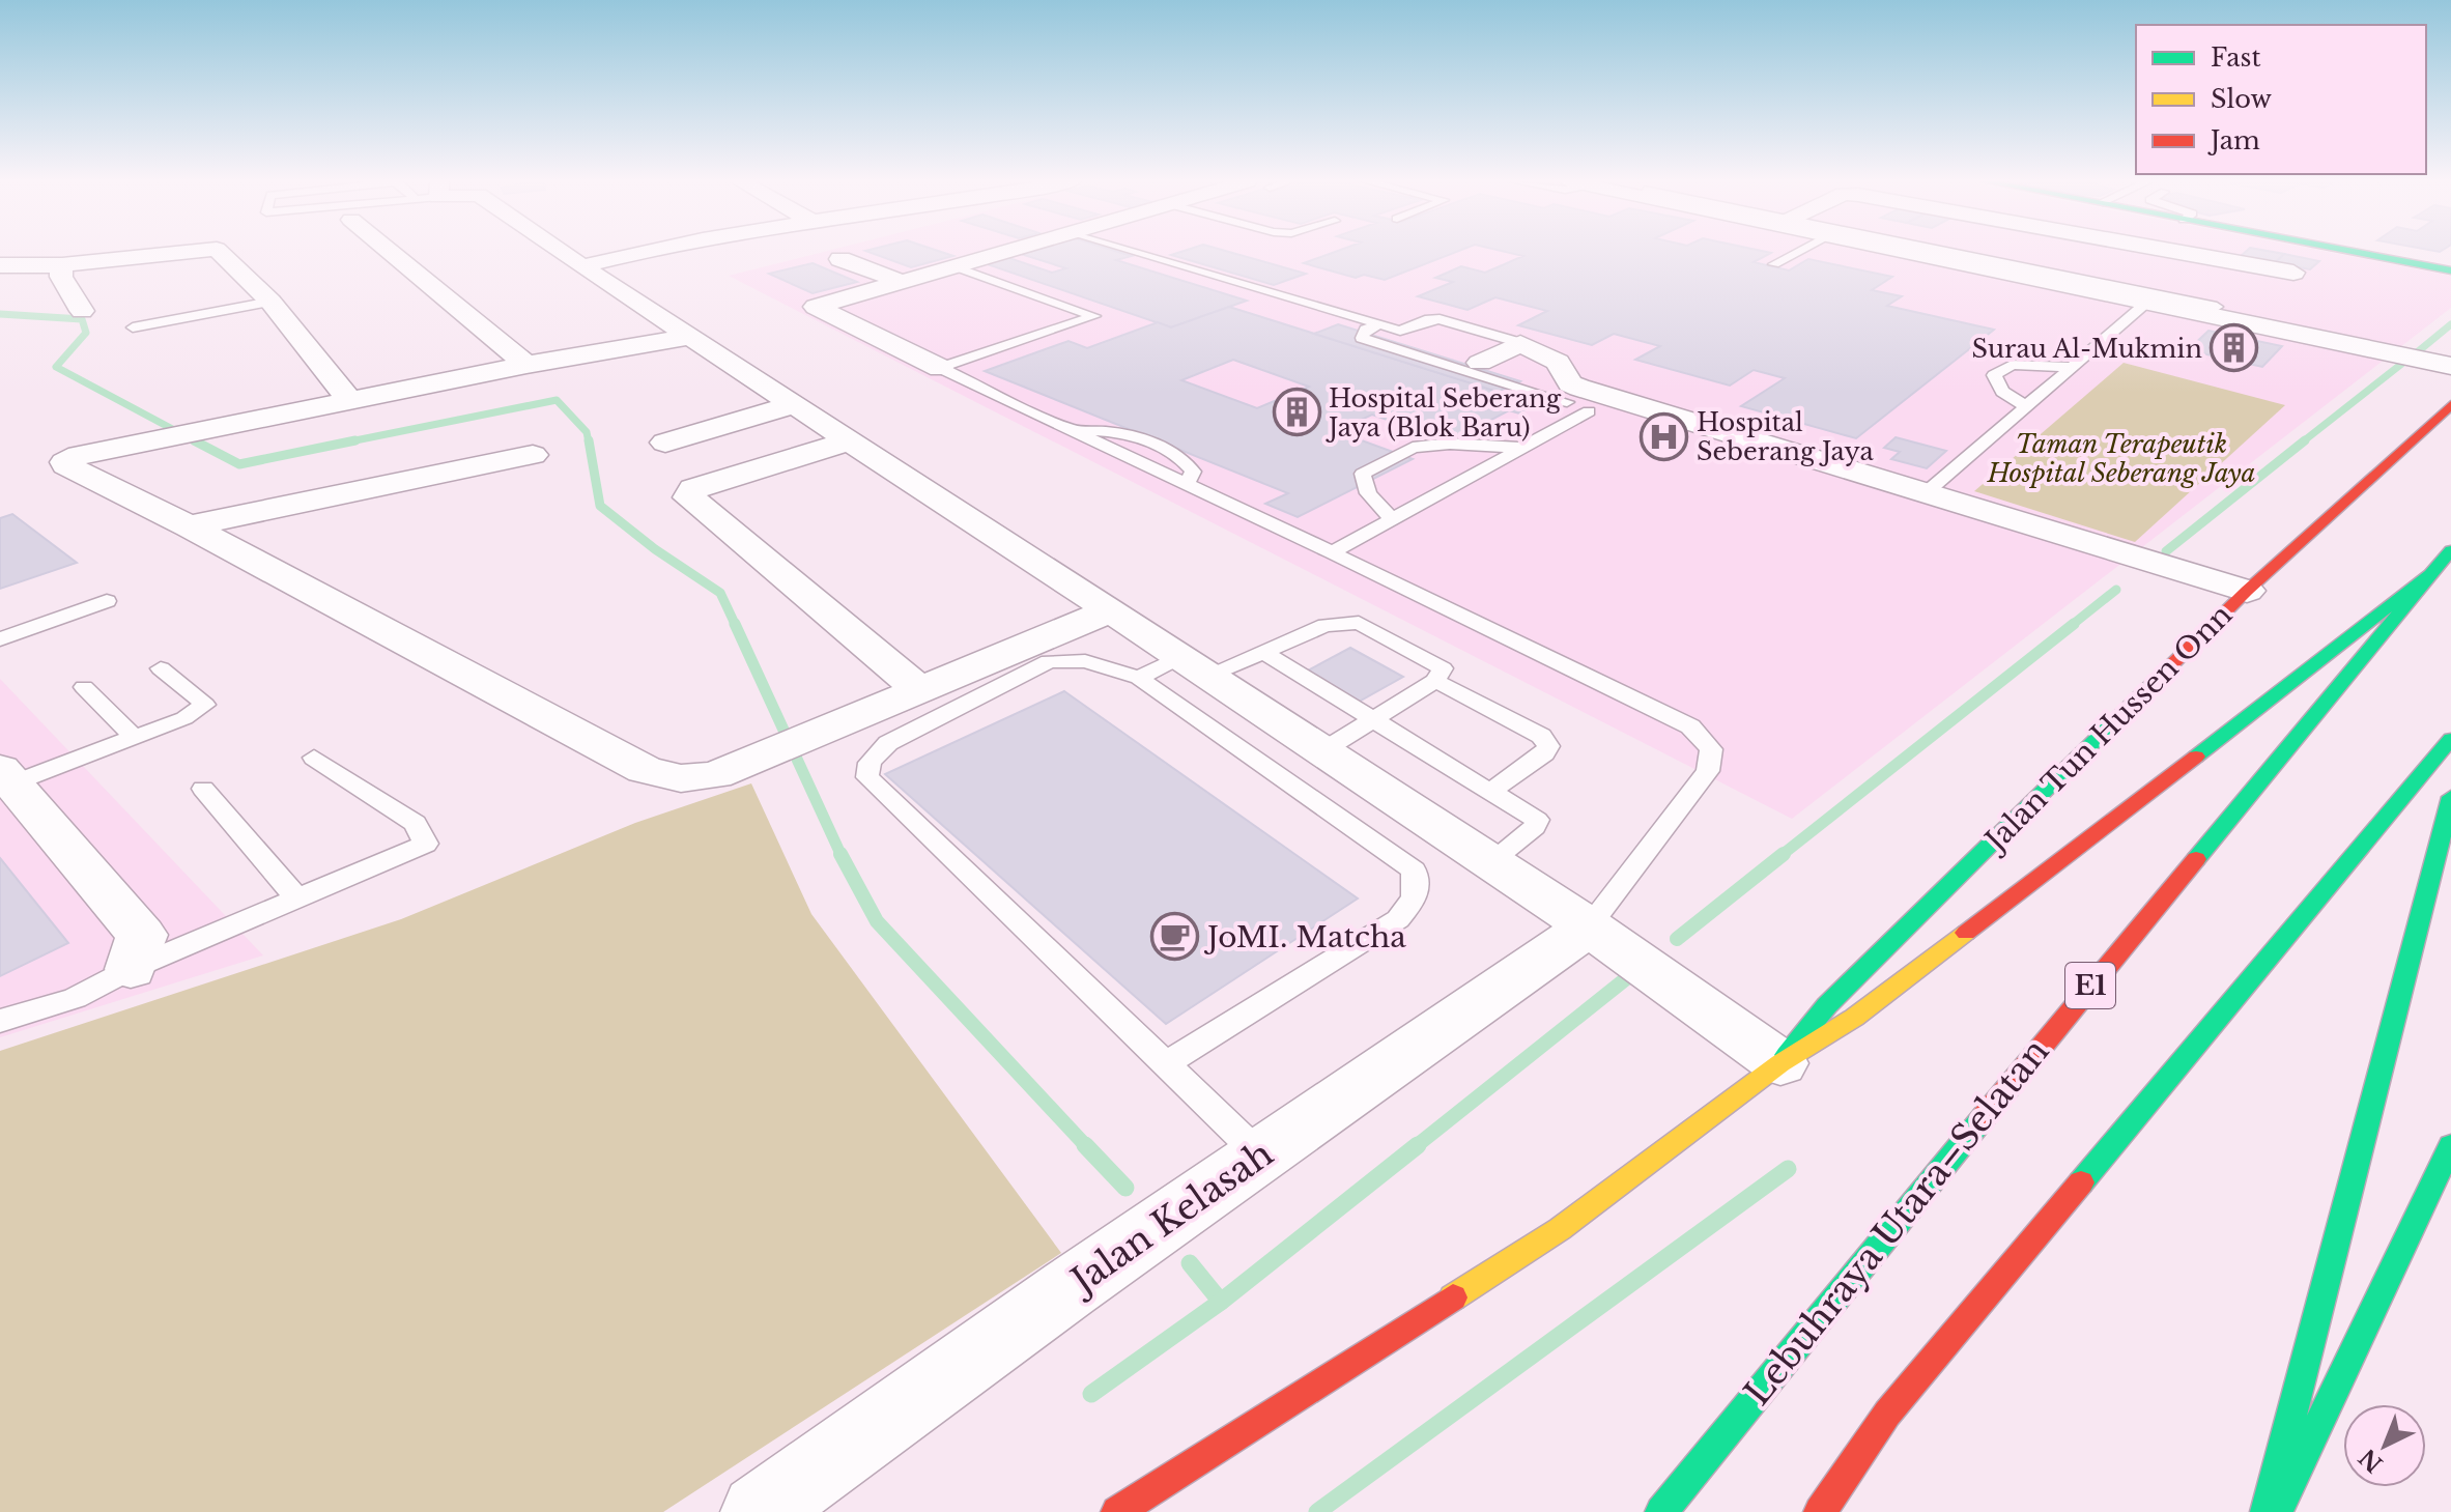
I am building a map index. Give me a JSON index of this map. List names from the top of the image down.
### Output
{
  "streets": {
    "main road": ["Jalan Tun Hussen Onn", "E1", "Lebuhraya Utara–Selatan"],
    "street": ["Jalan Kelasah"]
  },
  "parks": ["Taman Terapeutik Hospital Seberang Jaya"],
  "places": {
    "building": ["Surau Al-Mukmin", "Hospital Seberang Jaya (Blok Baru)"],
    "hospital": ["Hospital Seberang Jaya"],
    "cafe": ["JoMI. Matcha"]
  },
  "legend": ["Fast", "Slow", "Jam"],
  "north": "bottom left"
}
